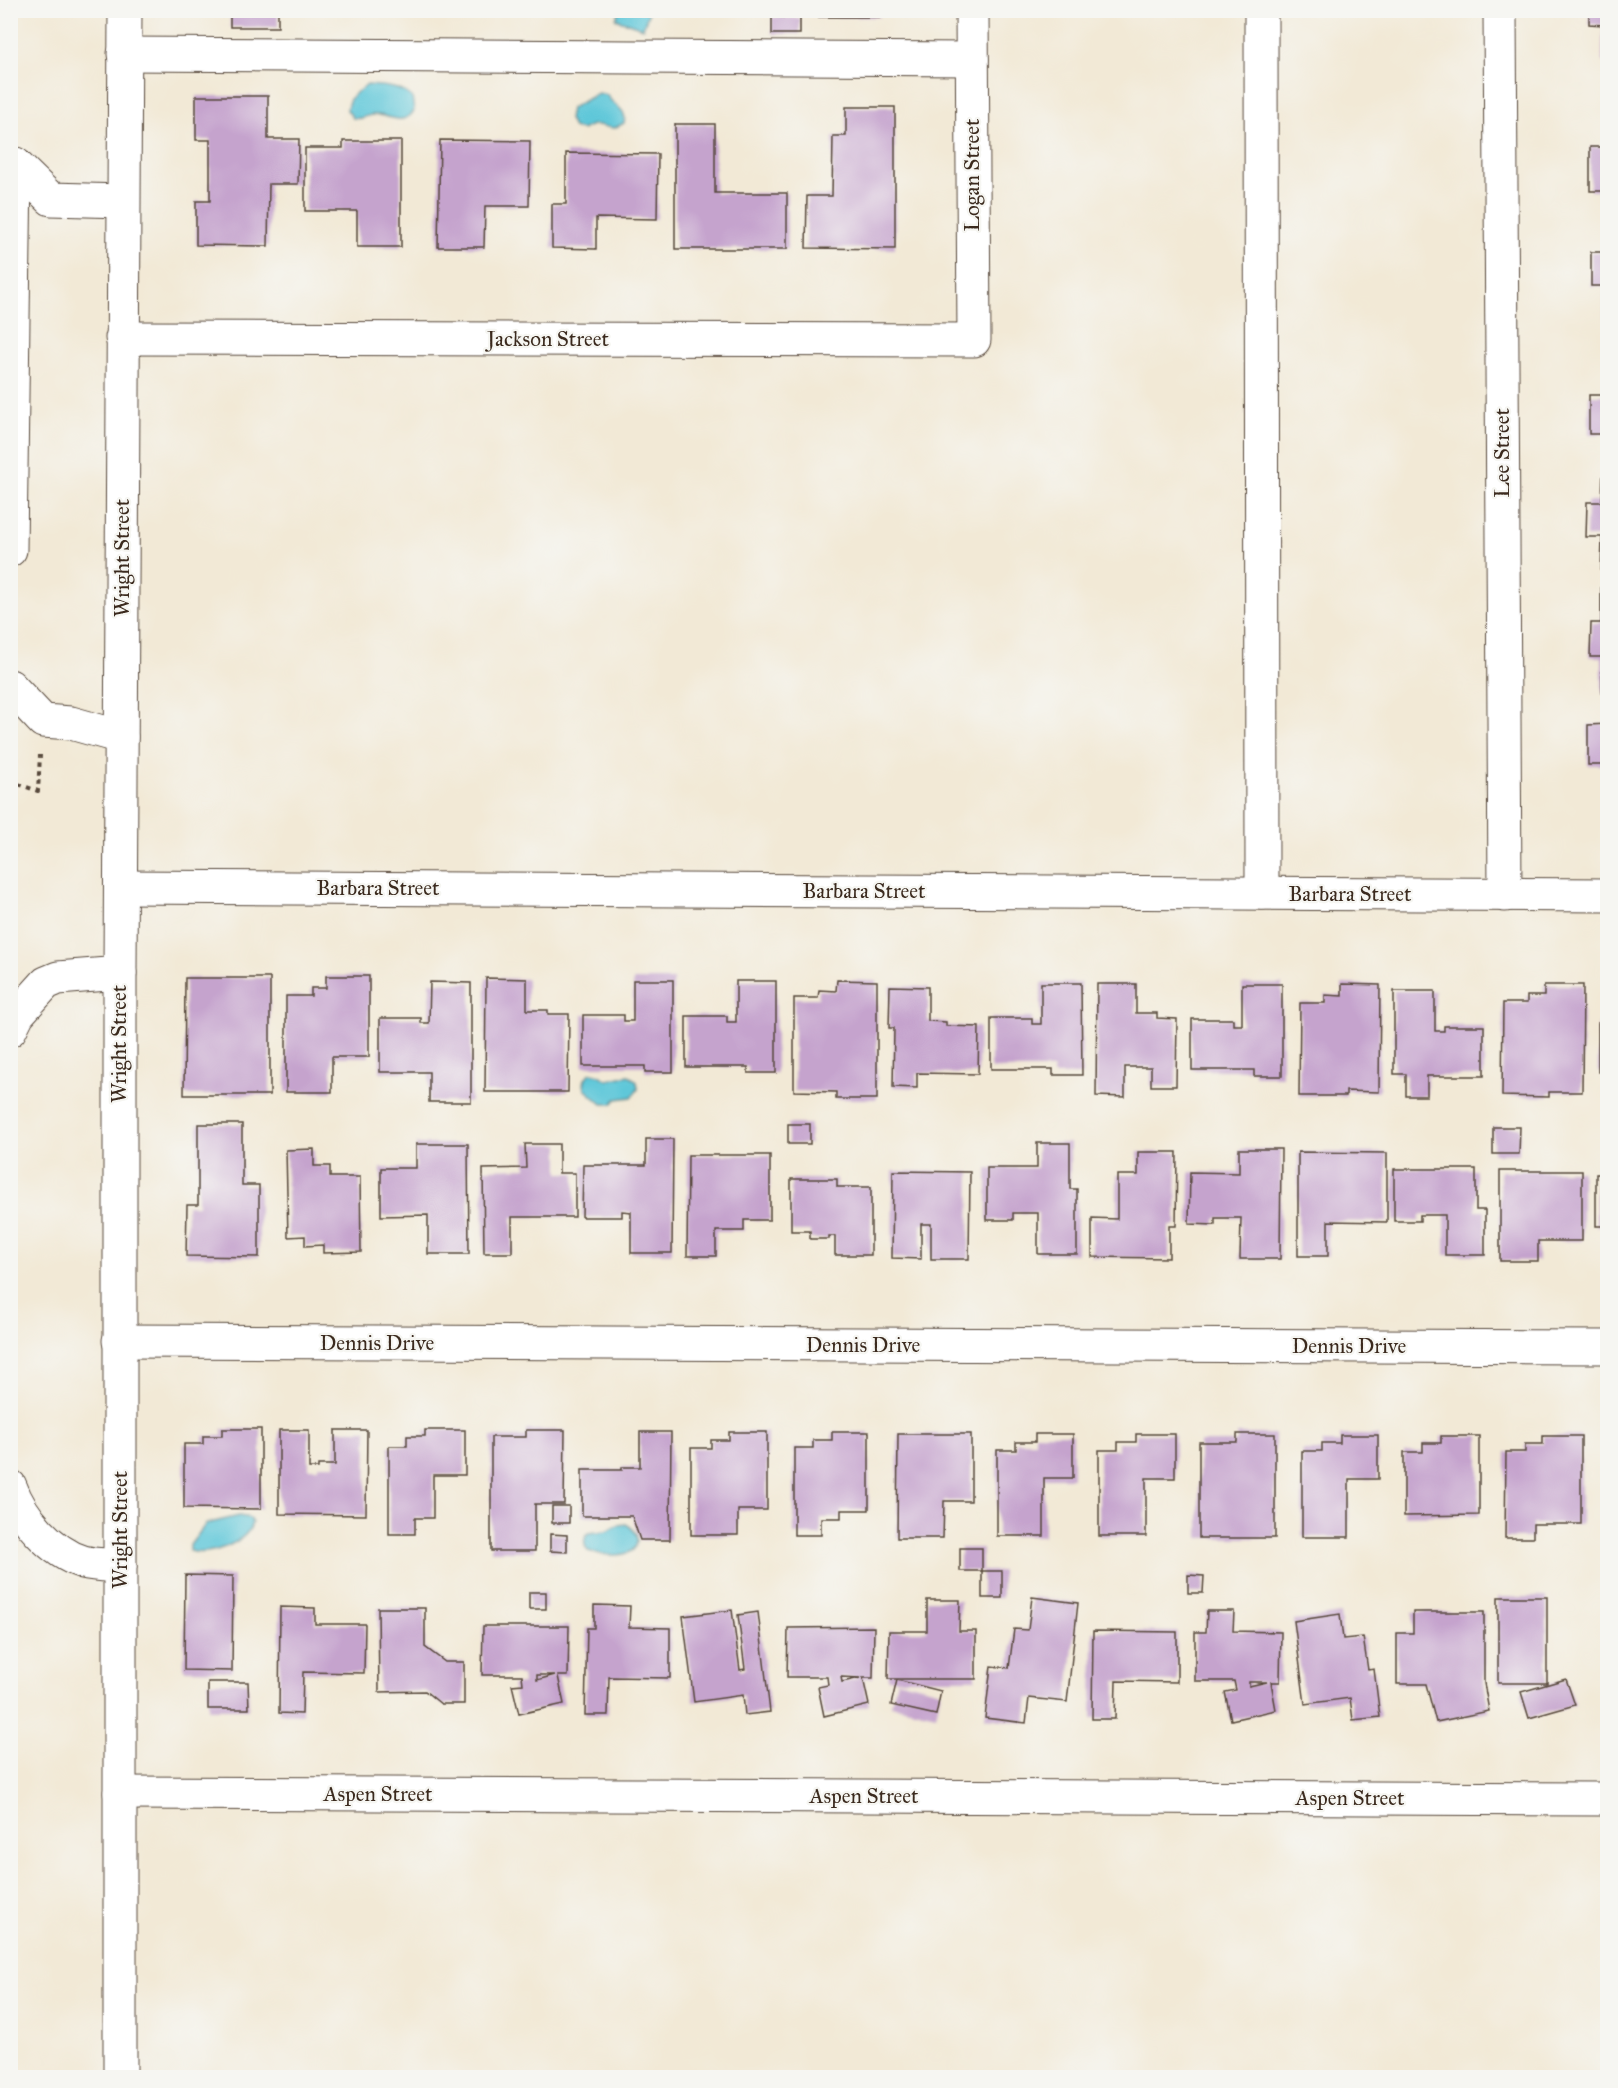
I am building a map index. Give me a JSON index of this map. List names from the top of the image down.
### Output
{
  "streets": {
    "street": [
      "Logan Street",
      "Jackson Street",
      "Lee Street",
      "Wright Street",
      "Barbara Street",
      "Dennis Drive",
      "Aspen Street"
    ]
  },
  "crossings": [
    ["Logan Street", "Jackson Street"],
    ["Jackson Street", "Wright Street"],
    ["Lee Street", "Barbara Street"],
    ["Wright Street", "Barbara Street"],
    ["Wright Street", "Dennis Drive"],
    ["Wright Street", "Aspen Street"]
  ]
}
